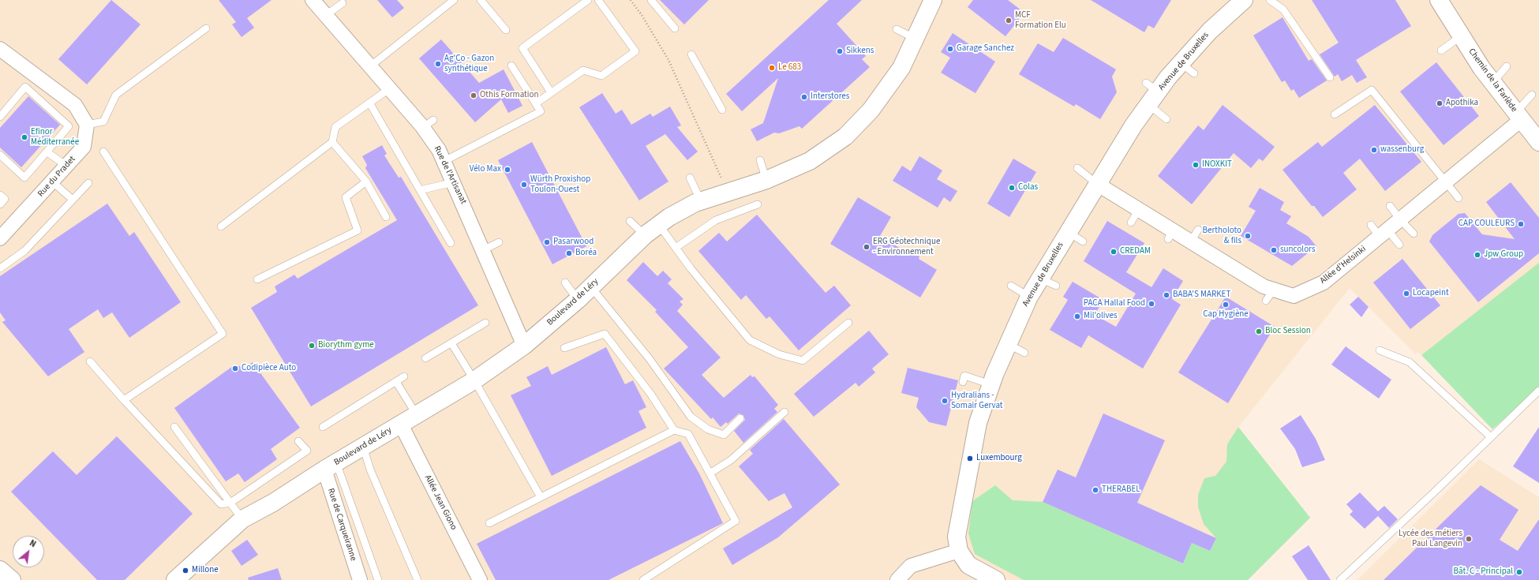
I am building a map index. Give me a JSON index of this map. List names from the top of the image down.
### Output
{
  "streets": {
    "street": [
      "Avenue de Bruxelles",
      "Chemin de la Farlède",
      "Rue de l'Artisanat",
      "Rue du Pradet",
      "Allée d'Helsinki",
      "Boulevard de Léry",
      "Allée Jean Giono",
      "Rue de Carqueiranne"
    ]
  },
  "crossings": [
    ["Avenue de Bruxelles", "Allée d'Helsinki"],
    ["Chemin de la Farlède", "Allée d'Helsinki"],
    ["Rue de l'Artisanat", "Boulevard de Léry"],
    ["Boulevard de Léry", "Allée Jean Giono"],
    ["Boulevard de Léry", "Rue de Carqueiranne"]
  ],
  "places": [
    "MCF Formation Elu",
    "Garage Sanchez",
    "Sikkens",
    "Ag'Co - Gazon synthétique",
    "Le 683",
    "Othis Formation",
    "Interstores",
    "Apothika",
    "Efinor Méditerranée",
    "wassenburg",
    "INOXKIT",
    "Vélo Max",
    "Würth Proxishop Toulon-Ouest",
    "Colas",
    "CAP COULEURS",
    "Bertholoto & fils",
    "Pasarwood",
    "ERG Géotechnique - Environnement",
    "suncolors",
    "CREDAM",
    "Boréa",
    "Jpw Group",
    "Locapeint",
    "BABA'S MARKET",
    "PACA Hallal Food",
    "Cap Hygiène",
    "Mil'olives",
    "Bloc Session",
    "Biorythm gyme",
    "Codipièce Auto",
    "Hydralians - Somair Gervat",
    "Luxembourg",
    "THERABEL",
    "Lycée des métiers Paul Langevin",
    "Millone",
    "Bât. C - Principal"
  ],
  "north": "top right"
}
